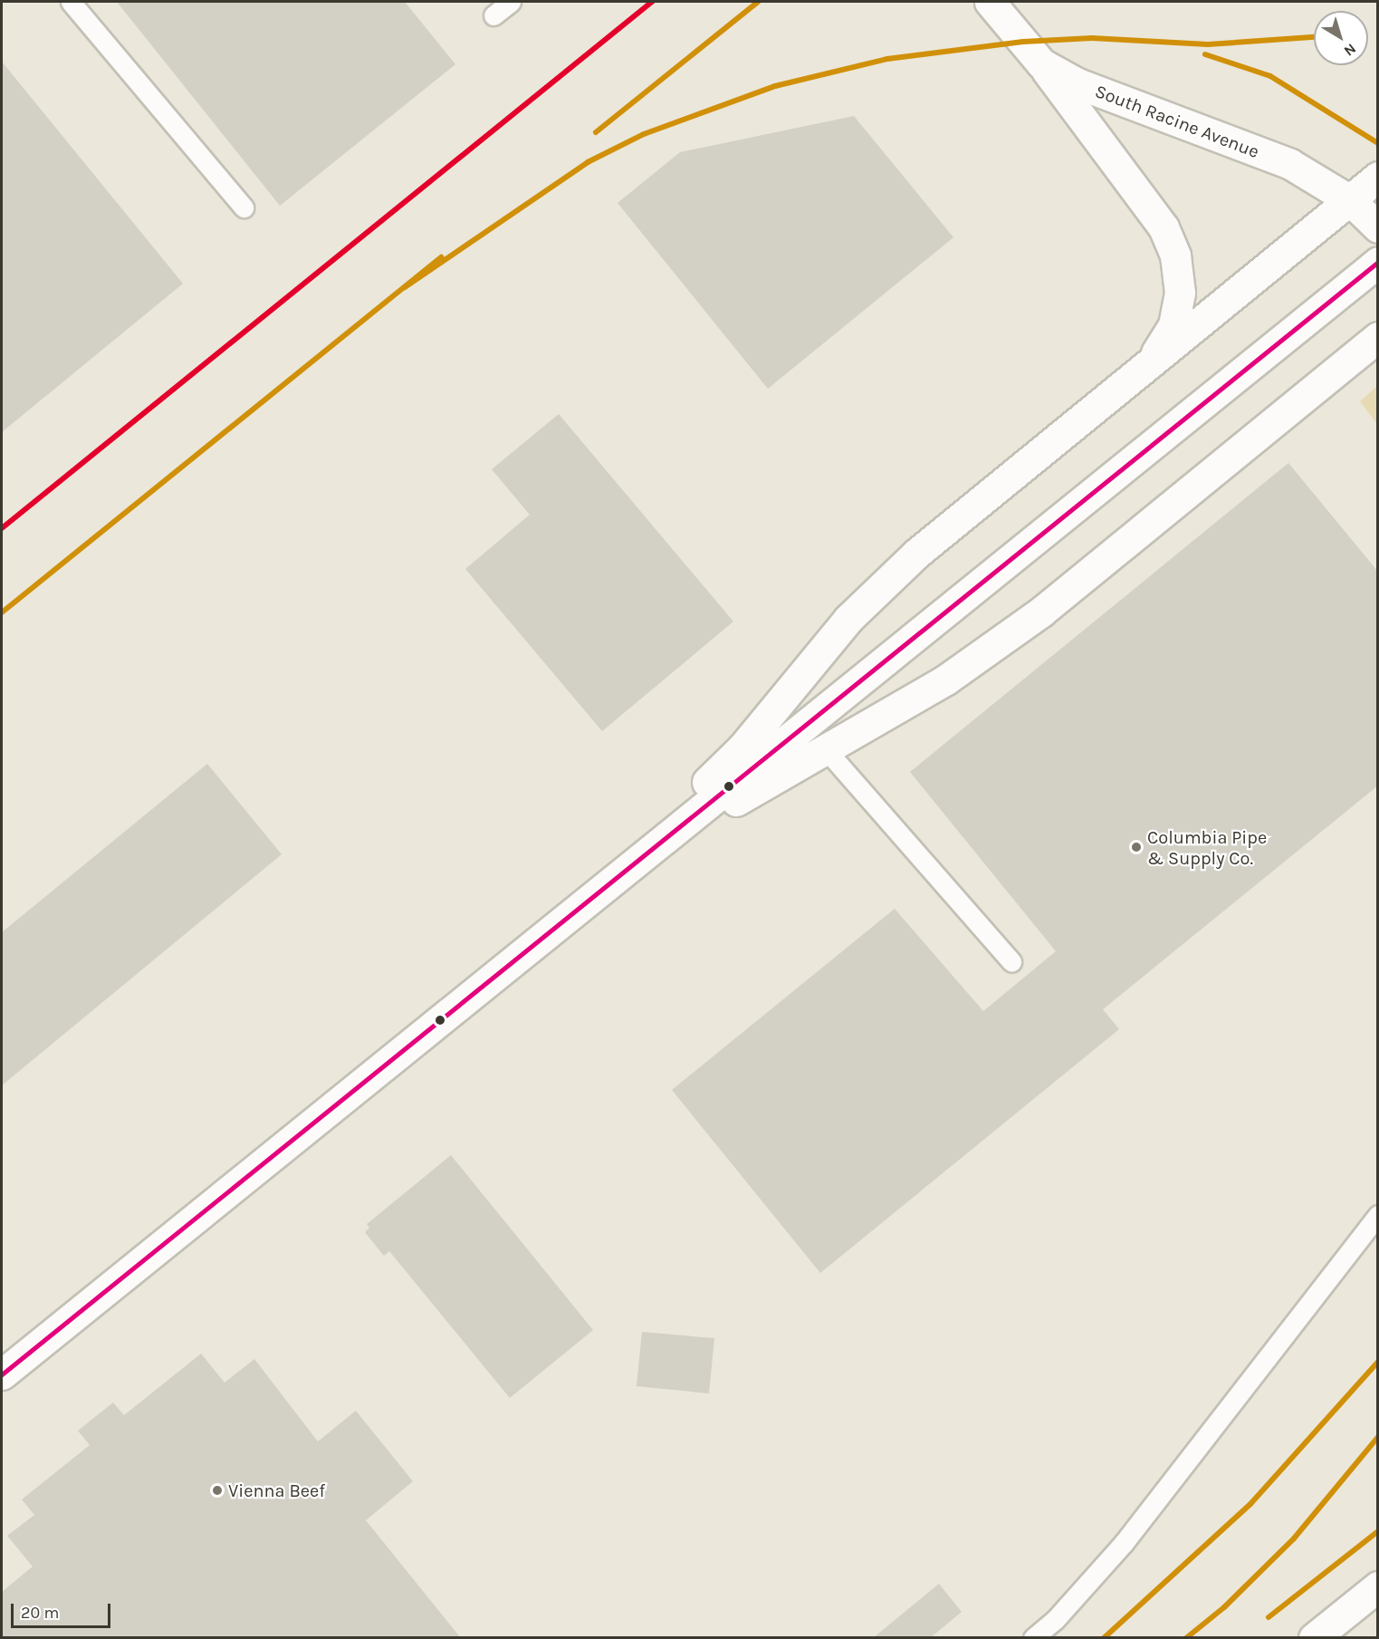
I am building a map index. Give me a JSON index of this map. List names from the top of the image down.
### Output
{
  "streets": {
    "main road": ["South Racine Avenue"]
  },
  "places": ["Columbia Pipe & Supply Co.", "Vienna Beef"],
  "scale_bar": "20 m",
  "north": "bottom right"
}
